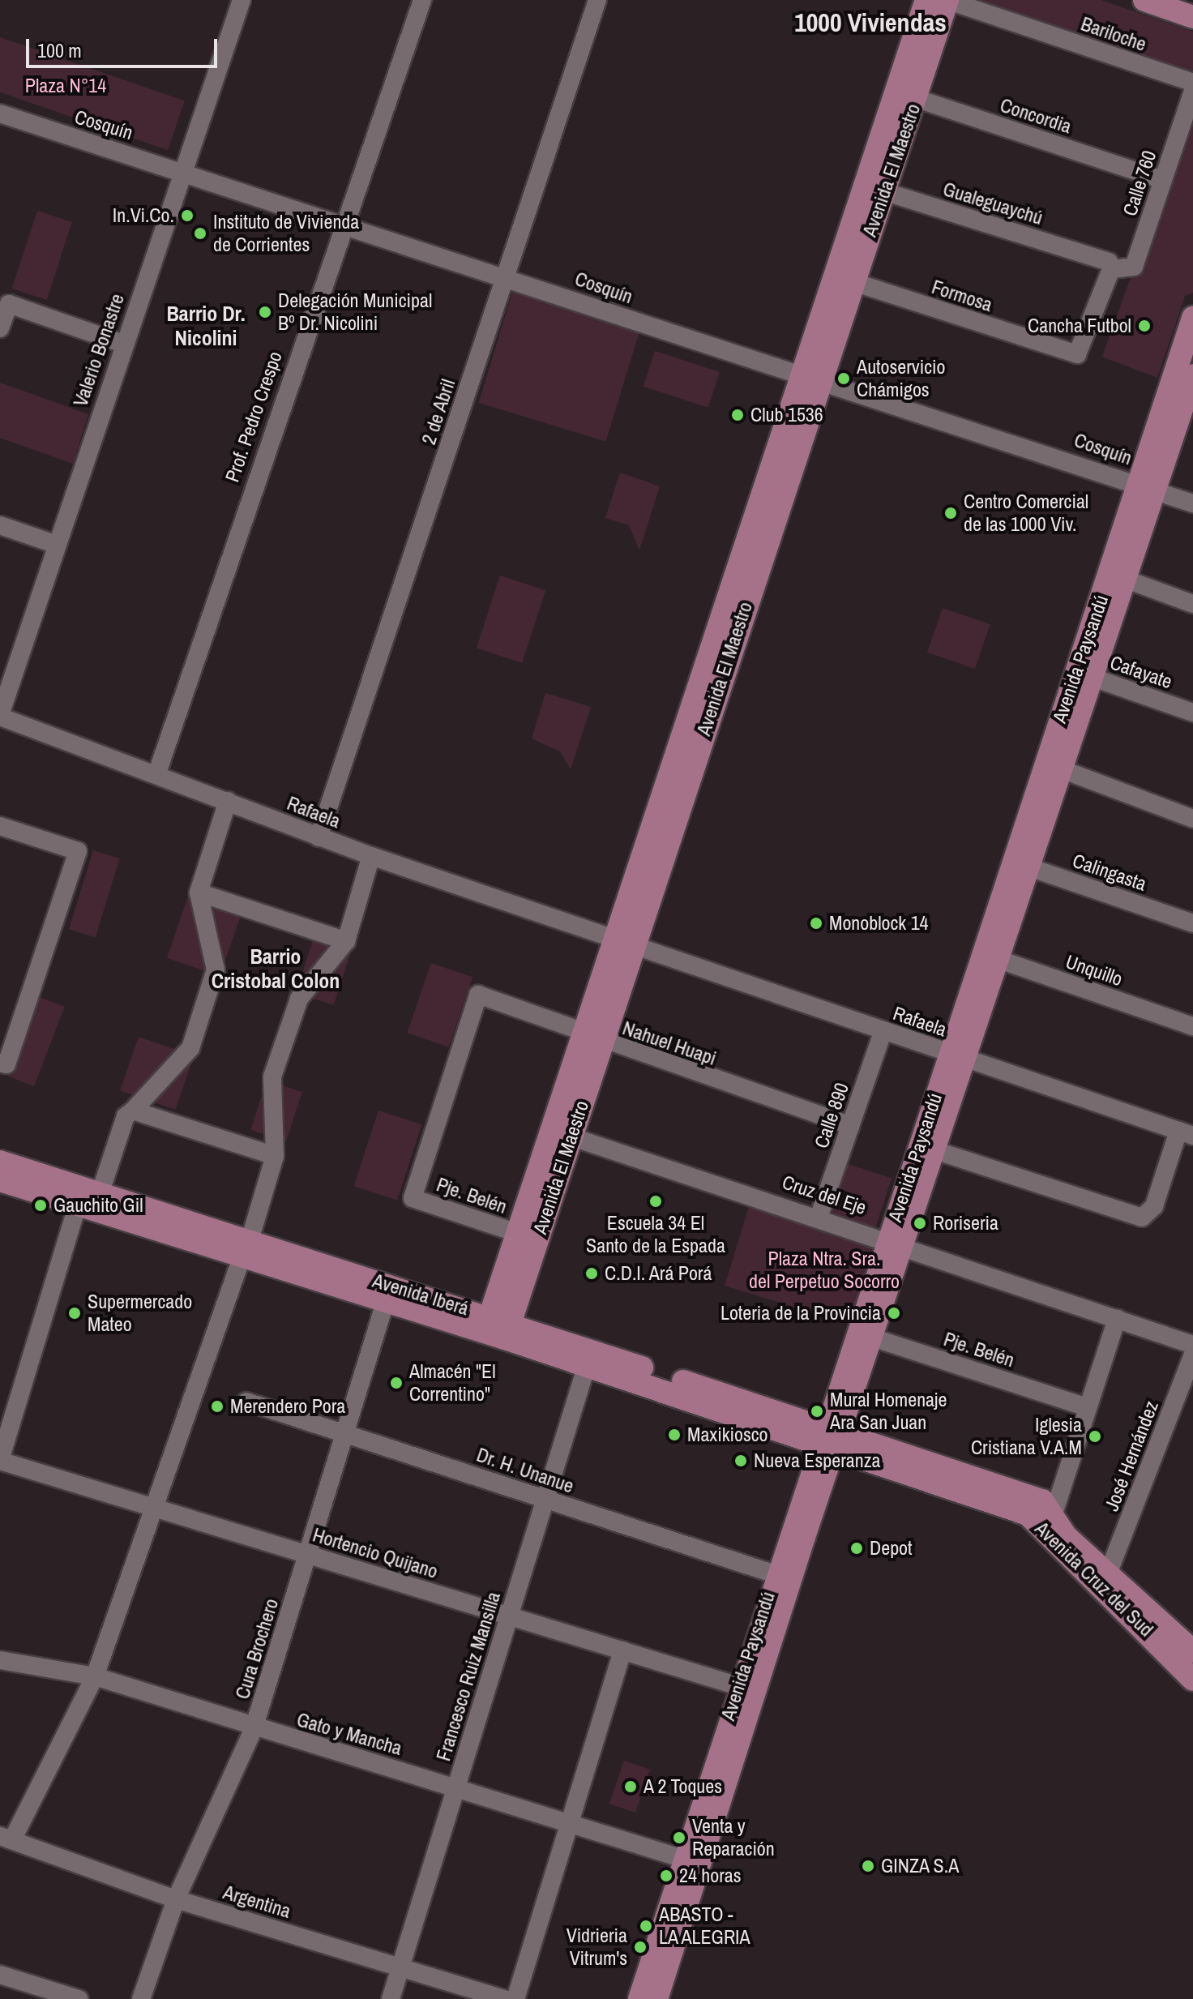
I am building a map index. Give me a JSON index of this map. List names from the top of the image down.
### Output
{
  "streets": {
    "main road": [
      "Avenida El Maestro",
      "Avenida Paysandú",
      "Avenida Iberá",
      "Avenida Cruz del Sud"
    ],
    "street": [
      "Bariloche",
      "Concordia",
      "Cosquín",
      "Calle 760",
      "Gualeguaychú",
      "Formosa",
      "Valerio Bonastre",
      "2 de Abril",
      "Prof. Pedro Crespo",
      "Cafayate",
      "Rafaela",
      "Calingasta",
      "Unquillo",
      "Nahuel Huapi",
      "Calle 890",
      "Cruz del Eje",
      "Pje. Belén",
      "José Hernández",
      "Dr. H. Unanue",
      "Hortencio Quijano",
      "Cura Brochero",
      "Francesco Ruiz Mansilla",
      "Gato y Mancha",
      "Argentina"
    ]
  },
  "crossings": [
    ["Bariloche", "Avenida El Maestro"],
    ["Concordia", "Avenida El Maestro"],
    ["Concordia", "Calle 760"],
    ["Cosquín", "Avenida El Maestro"],
    ["Cosquín", "Valerio Bonastre"],
    ["Cosquín", "2 de Abril"],
    ["Cosquín", "Prof. Pedro Crespo"],
    ["Cosquín", "Avenida Paysandú"],
    ["Avenida El Maestro", "Gualeguaychú"],
    ["Avenida El Maestro", "Formosa"],
    ["Avenida El Maestro", "Rafaela"],
    ["Avenida El Maestro", "Nahuel Huapi"],
    ["Avenida El Maestro", "Cruz del Eje"],
    ["Avenida El Maestro", "Pje. Belén"],
    ["Avenida El Maestro", "Avenida Iberá"],
    ["Calle 760", "Gualeguaychú"],
    ["Calle 760", "Formosa"],
    ["Gualeguaychú", "Formosa"],
    ["Valerio Bonastre", "Rafaela"],
    ["2 de Abril", "Rafaela"],
    ["Prof. Pedro Crespo", "Rafaela"],
    ["Avenida Paysandú", "Cafayate"],
    ["Avenida Paysandú", "Rafaela"],
    ["Avenida Paysandú", "Calingasta"],
    ["Avenida Paysandú", "Unquillo"],
    ["Avenida Paysandú", "Cruz del Eje"],
    ["Avenida Paysandú", "Pje. Belén"],
    ["Avenida Paysandú", "Avenida Iberá"],
    ["Avenida Paysandú", "Dr. H. Unanue"],
    ["Avenida Paysandú", "Hortencio Quijano"],
    ["Avenida Paysandú", "Avenida Cruz del Sud"],
    ["Avenida Paysandú", "Gato y Mancha"],
    ["Rafaela", "Calle 890"],
    ["Nahuel Huapi", "Calle 890"],
    ["Nahuel Huapi", "Pje. Belén"],
    ["Calle 890", "Cruz del Eje"],
    ["Avenida Iberá", "Avenida Cruz del Sud"],
    ["Avenida Iberá", "Cura Brochero"],
    ["Avenida Iberá", "Francesco Ruiz Mansilla"],
    ["José Hernández", "Avenida Cruz del Sud"],
    ["Dr. H. Unanue", "Cura Brochero"],
    ["Dr. H. Unanue", "Francesco Ruiz Mansilla"],
    ["Hortencio Quijano", "Cura Brochero"],
    ["Hortencio Quijano", "Francesco Ruiz Mansilla"],
    ["Cura Brochero", "Gato y Mancha"],
    ["Cura Brochero", "Argentina"],
    ["Francesco Ruiz Mansilla", "Gato y Mancha"],
    ["Francesco Ruiz Mansilla", "Argentina"]
  ],
  "districts": ["1000 Viviendas", "Barrio Dr. Nicolini", "Barrio Cristobal Colon"],
  "parks": ["Plaza N°14", "Plaza Ntra. Sra. del Perpetuo Socorro"],
  "places": [
    "In.Vi.Co.",
    "Instituto de Vivienda de Corrientes",
    "Delegación Municipal Bº Dr. Nicolini",
    "Cancha Futbol",
    "Autoservicio Chámigos",
    "Club 1536",
    "Centro Comercial de las 1000 Viv.",
    "Monoblock 14",
    "Escuela 34 El Santo de la Espada",
    "Gauchito Gil",
    "Roriseria",
    "C.D.I. Ará Porá",
    "Supermercado Mateo",
    "Loteria de la Provincia",
    "Almacén \"El Correntino\"",
    "Merendero Pora",
    "Mural Homenaje Ara San Juan",
    "Maxikiosco",
    "Iglesia Cristiana V.A.M",
    "Nueva Esperanza",
    "Depot",
    "A 2 Toques",
    "Venta y Reparación",
    "GINZA S.A",
    "24 horas",
    "ABASTO - LA ALEGRIA",
    "Vidrieria Vitrum's"
  ],
  "scale_bar": "100 m"
}
